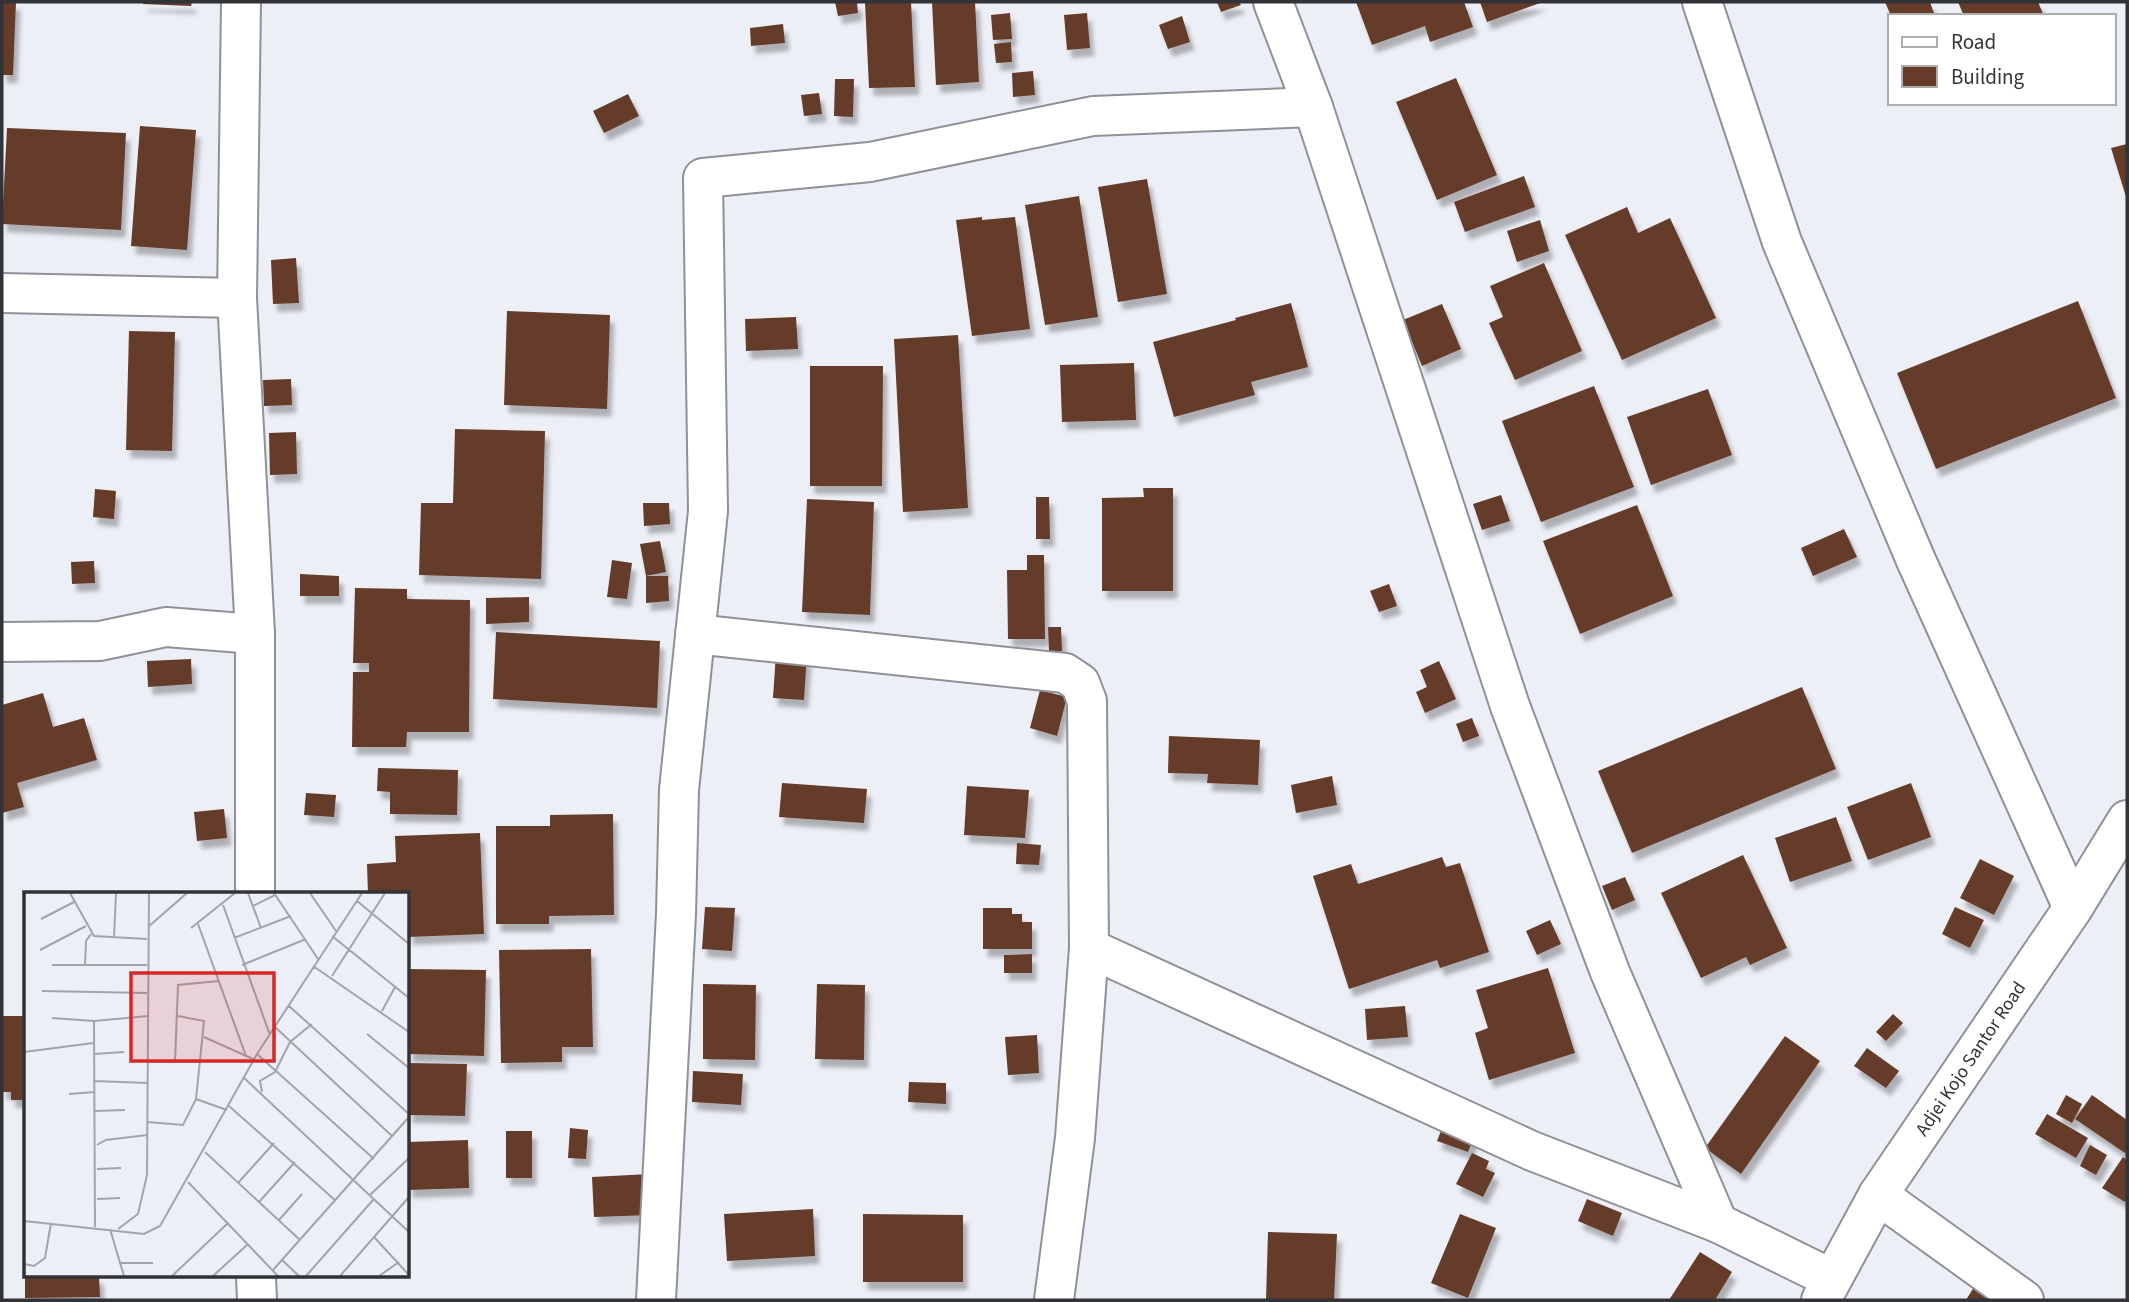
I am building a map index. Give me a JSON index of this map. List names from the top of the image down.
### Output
{
  "streets": {
    "street": ["Adjei Kojo Santor Road"]
  },
  "legend": ["Road", "Building"]
}
